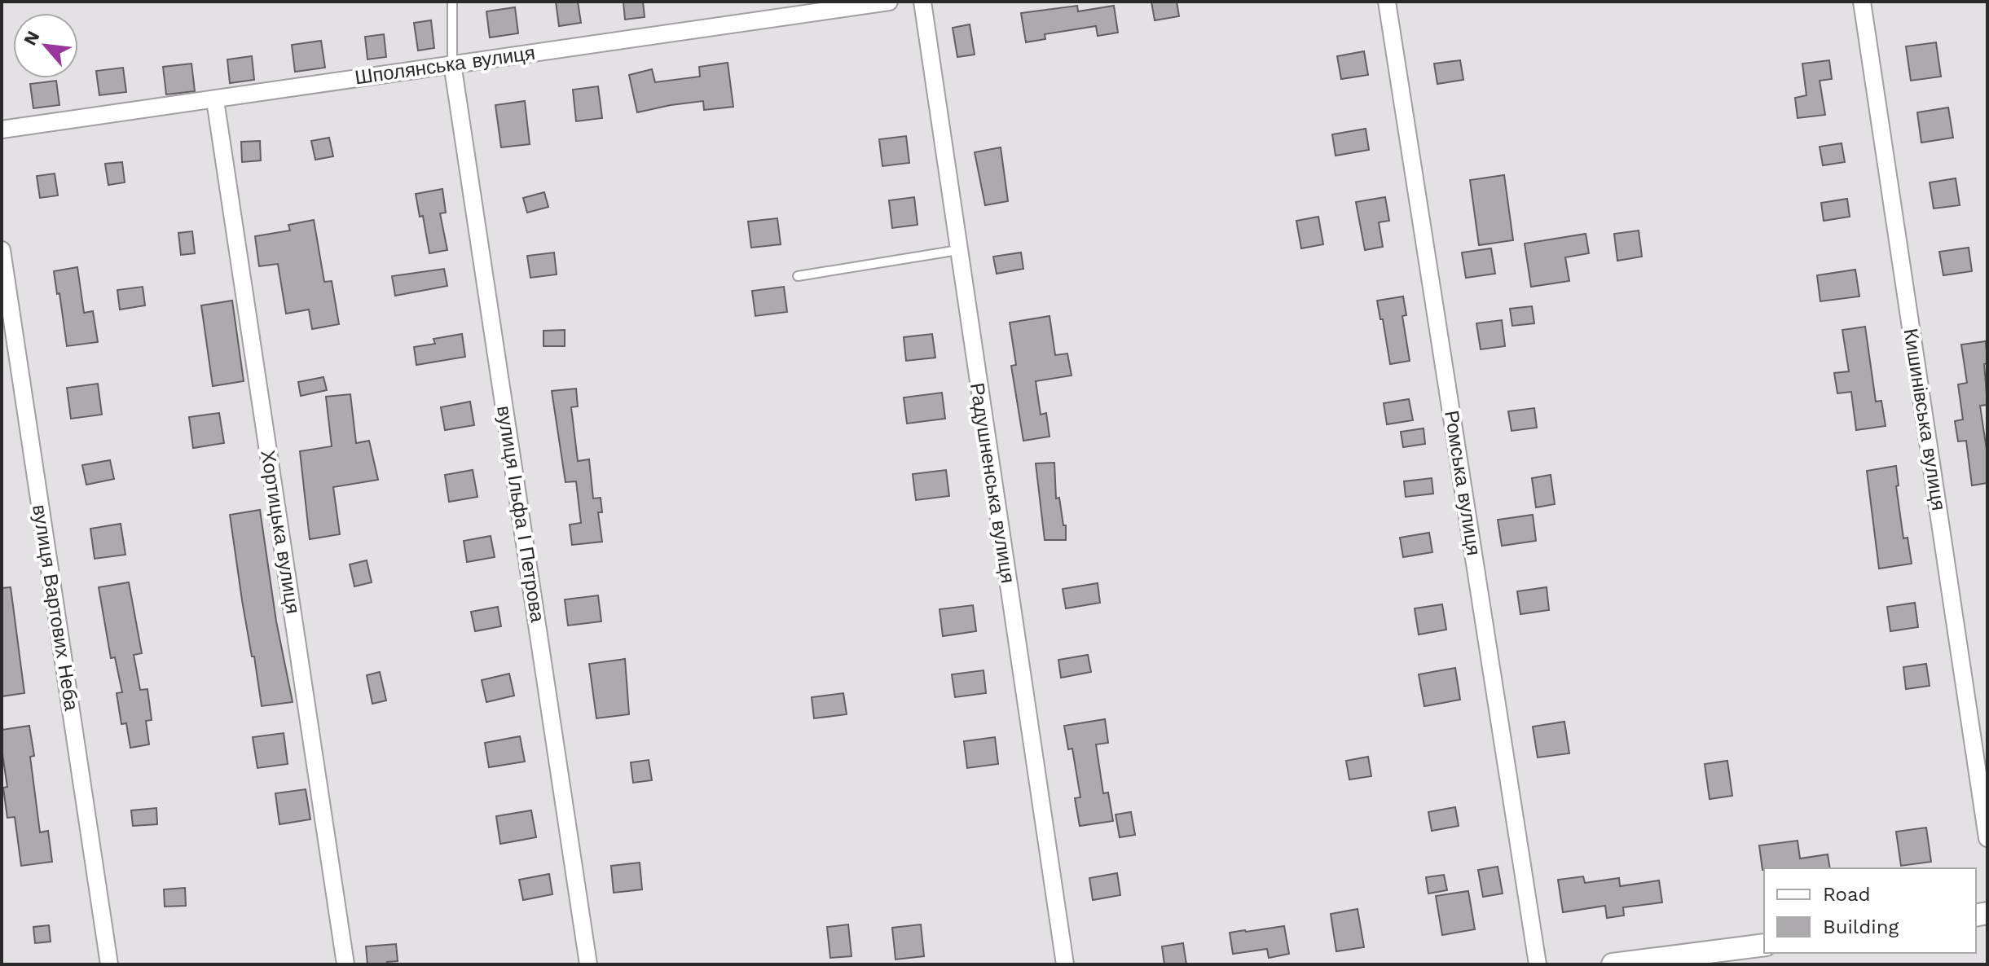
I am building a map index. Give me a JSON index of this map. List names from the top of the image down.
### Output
{
  "streets": {
    "street": [
      "Шполянська вулиця",
      "Кишинівська вулиця",
      "Радушненська вулиця",
      "Ромська вулиця",
      "вулиця Ільфа І Петрова",
      "Хортицька вулиця",
      "вулиця Вартових Неба"
    ]
  },
  "crossings": [
    ["Шполянська вулиця", "вулиця Ільфа І Петрова"],
    ["Шполянська вулиця", "Хортицька вулиця"]
  ],
  "legend": ["Road", "Building"],
  "north": "top left"
}
